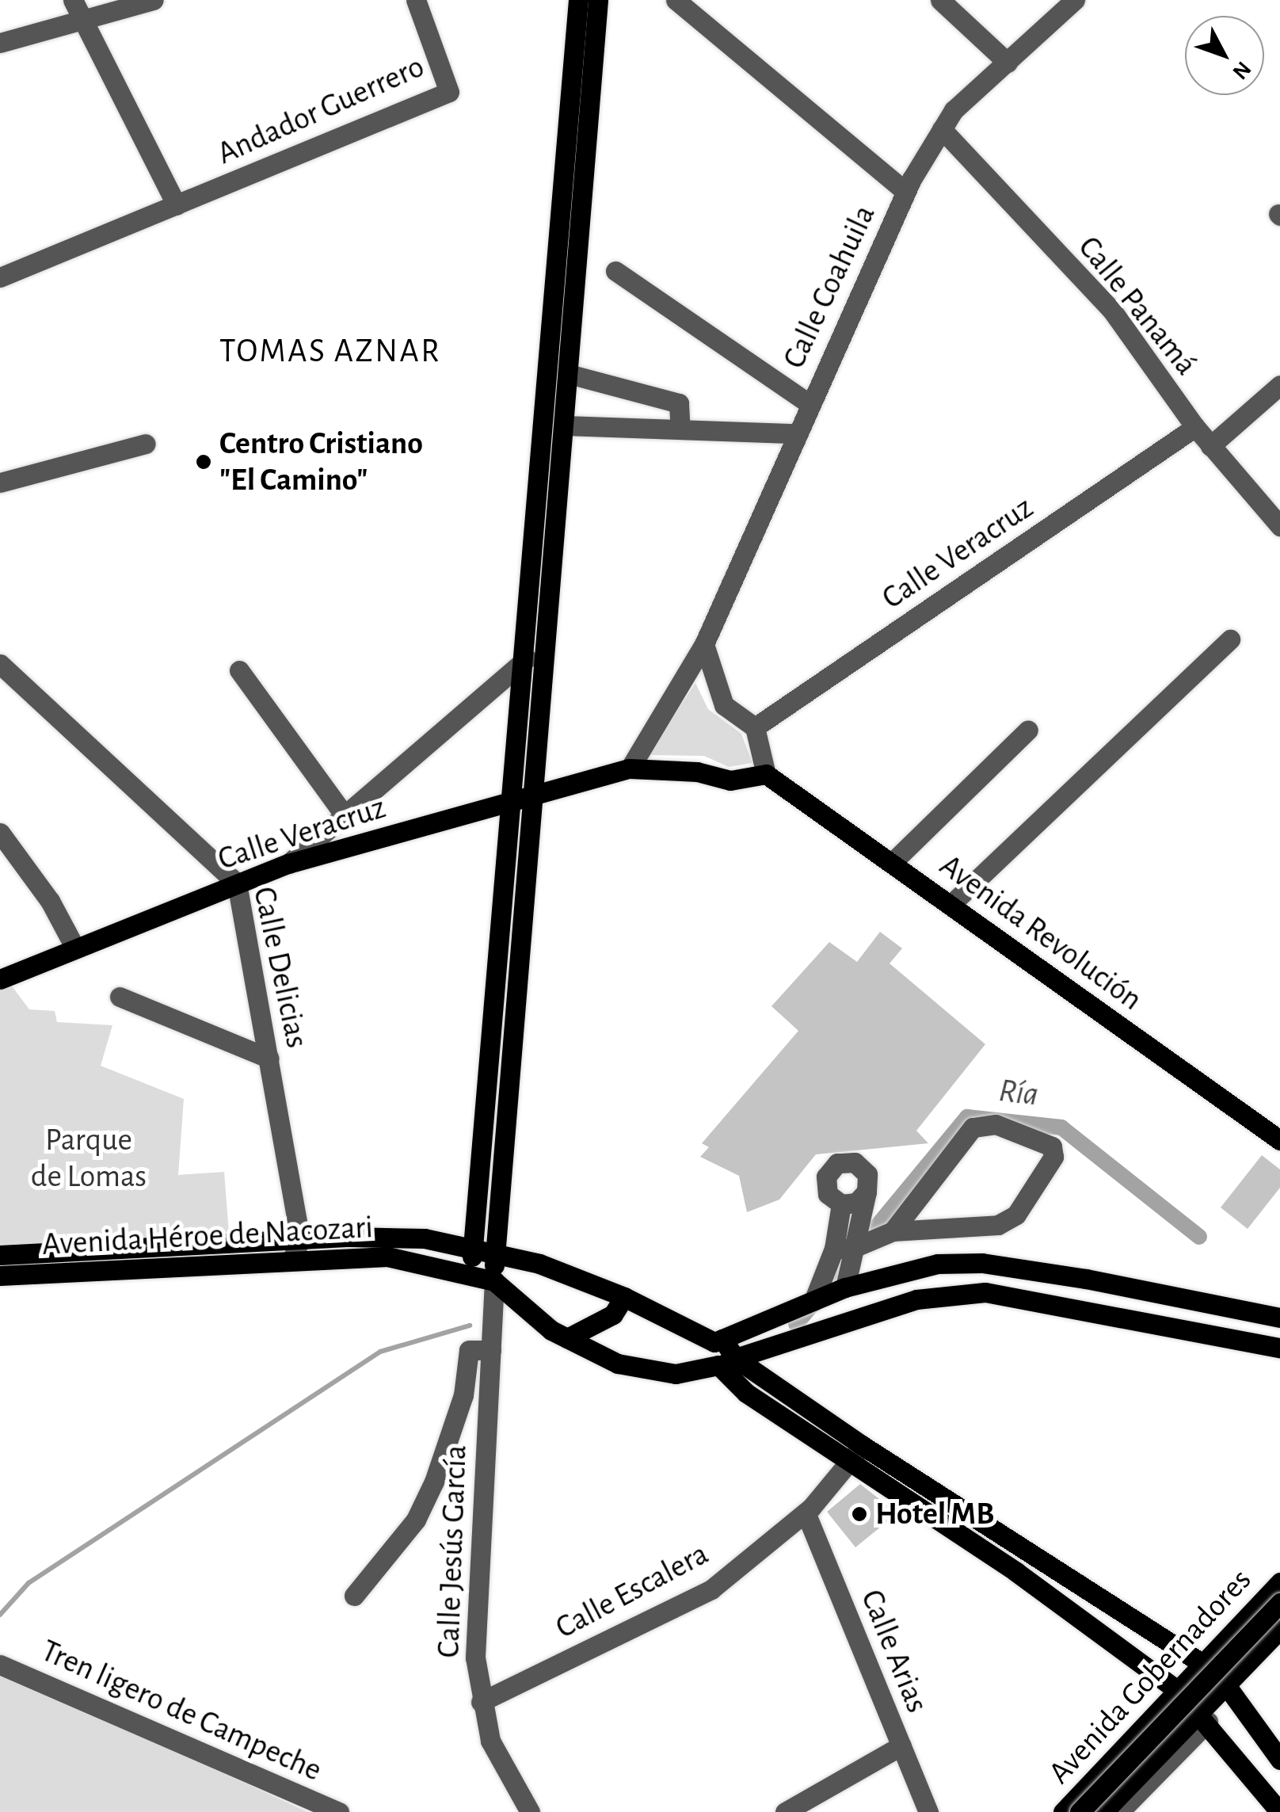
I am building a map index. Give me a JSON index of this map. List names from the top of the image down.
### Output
{
  "streets": {
    "main road": [
      "Calle Veracruz",
      "Avenida Revolución",
      "Avenida Héroe de Nacozari",
      "Avenida Gobernadores"
    ],
    "street": [
      "Andador Guerrero",
      "Calle Coahuila",
      "Calle Panamá",
      "Calle Delicias",
      "Calle Jesús García",
      "Calle Escalera",
      "Calle Arias",
      "Tren ligero de Campeche"
    ]
  },
  "crossings": [
    ["Calle Coahuila", "Calle Panamá"],
    ["Calle Coahuila", "Calle Veracruz"],
    ["Calle Panamá", "Calle Veracruz"],
    ["Calle Veracruz", "Calle Delicias"],
    ["Calle Delicias", "Avenida Héroe de Nacozari"],
    ["Avenida Héroe de Nacozari", "Calle Jesús García"],
    ["Avenida Héroe de Nacozari", "Calle Escalera"],
    ["Avenida Héroe de Nacozari", "Avenida Gobernadores"],
    ["Calle Jesús García", "Calle Escalera"],
    ["Calle Escalera", "Calle Arias"]
  ],
  "districts": ["TOMAS AZNAR"],
  "water": ["Ría"],
  "parks": ["Parque de Lomas"],
  "places": ["Centro Cristiano \"El Camino\"", "Hotel MB"],
  "north": "bottom right"
}
